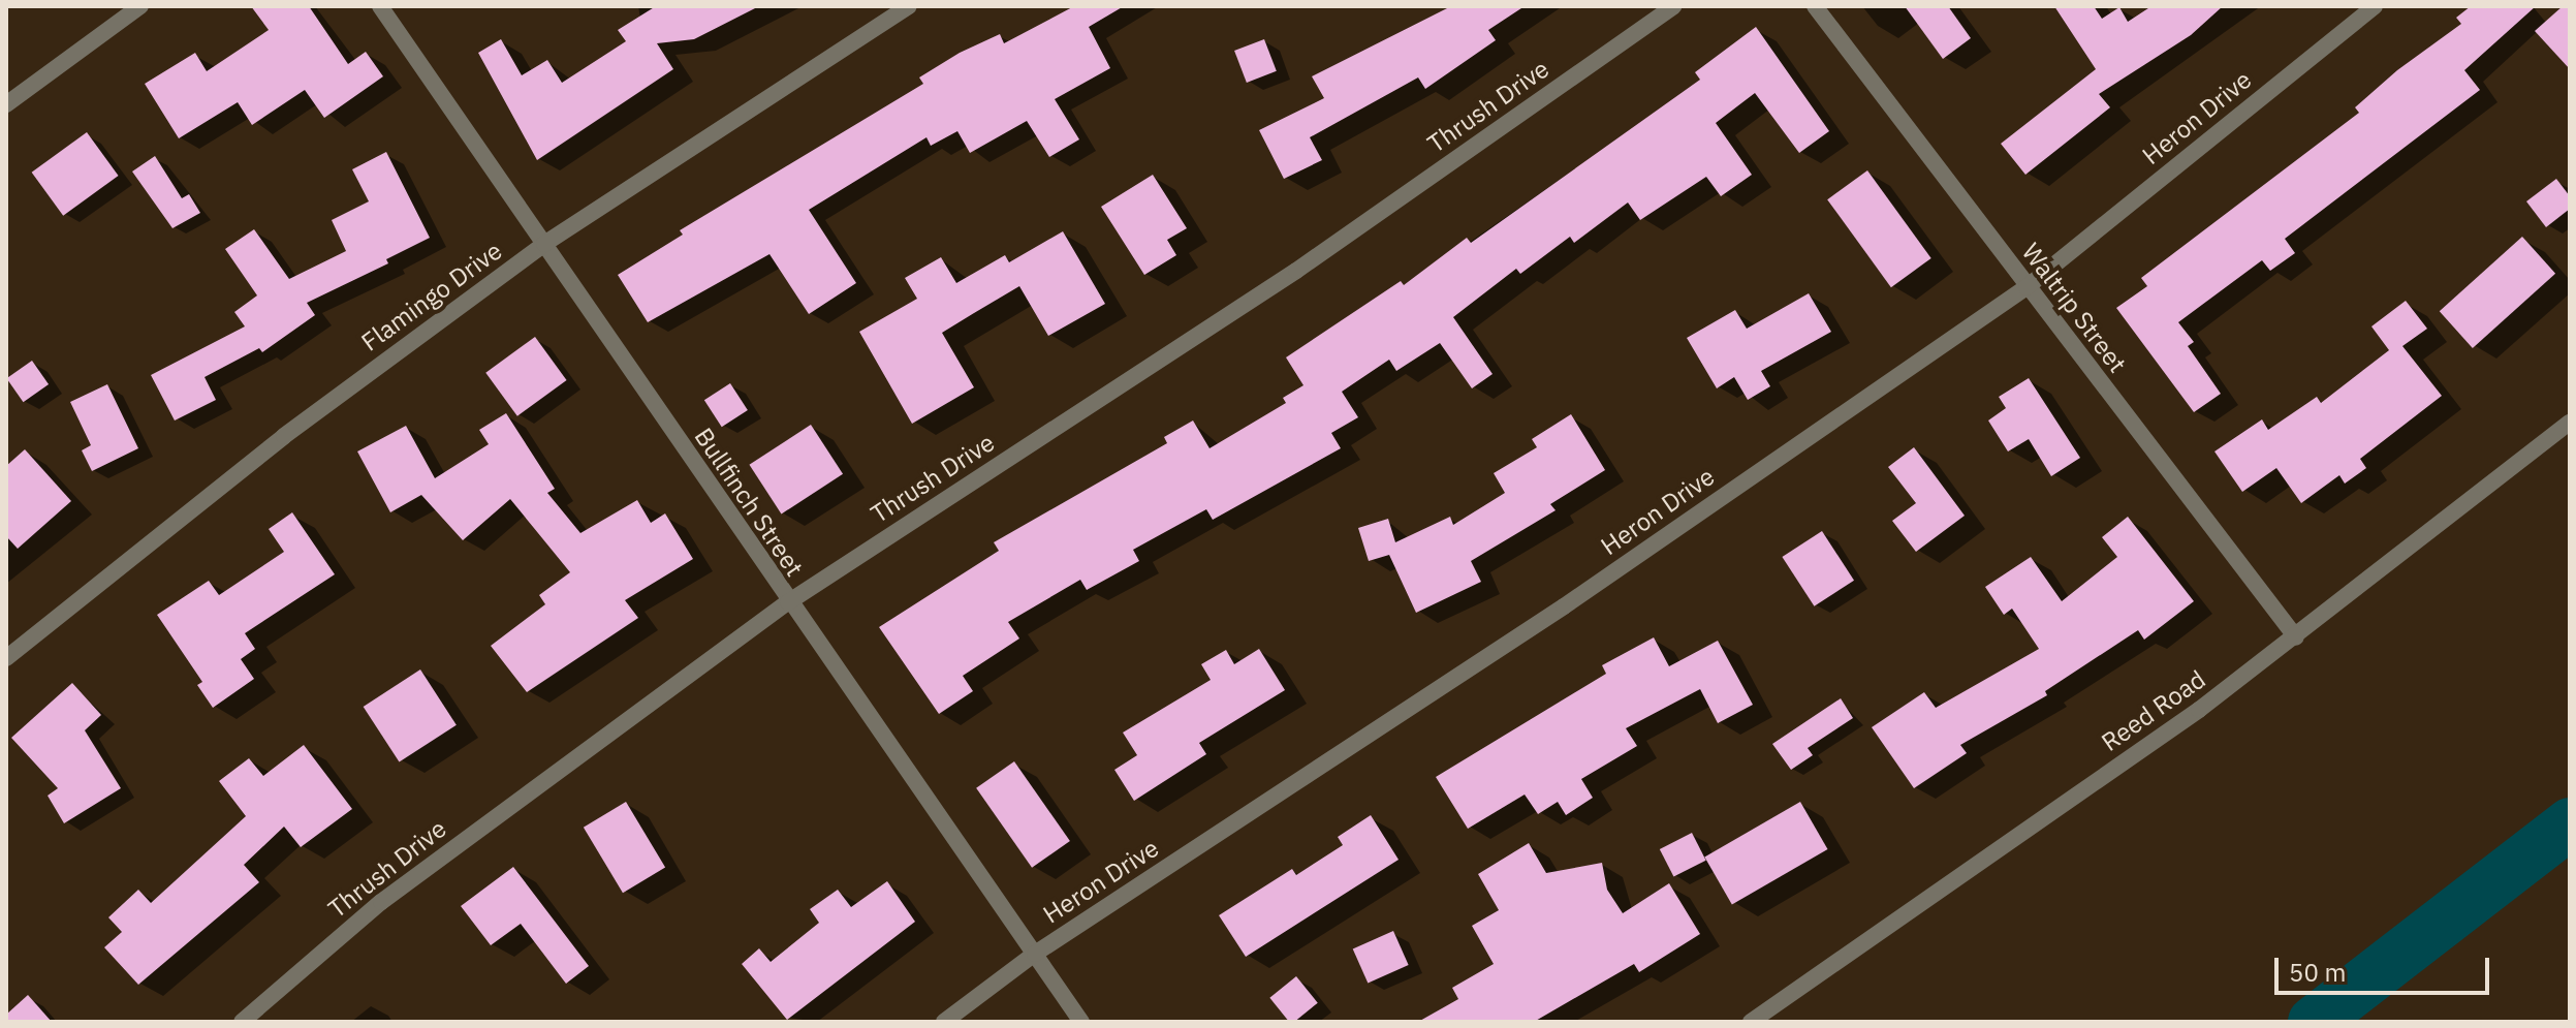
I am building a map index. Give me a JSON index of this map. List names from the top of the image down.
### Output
{
  "streets": {
    "street": [
      "Thrush Drive",
      "Heron Drive",
      "Flamingo Drive",
      "Waltrip Street",
      "Bullfinch Street",
      "Reed Road"
    ]
  },
  "crossings": [
    ["Thrush Drive", "Bullfinch Street"],
    ["Heron Drive", "Waltrip Street"],
    ["Heron Drive", "Bullfinch Street"],
    ["Flamingo Drive", "Bullfinch Street"],
    ["Waltrip Street", "Reed Road"]
  ],
  "scale_bar": "50 m"
}
